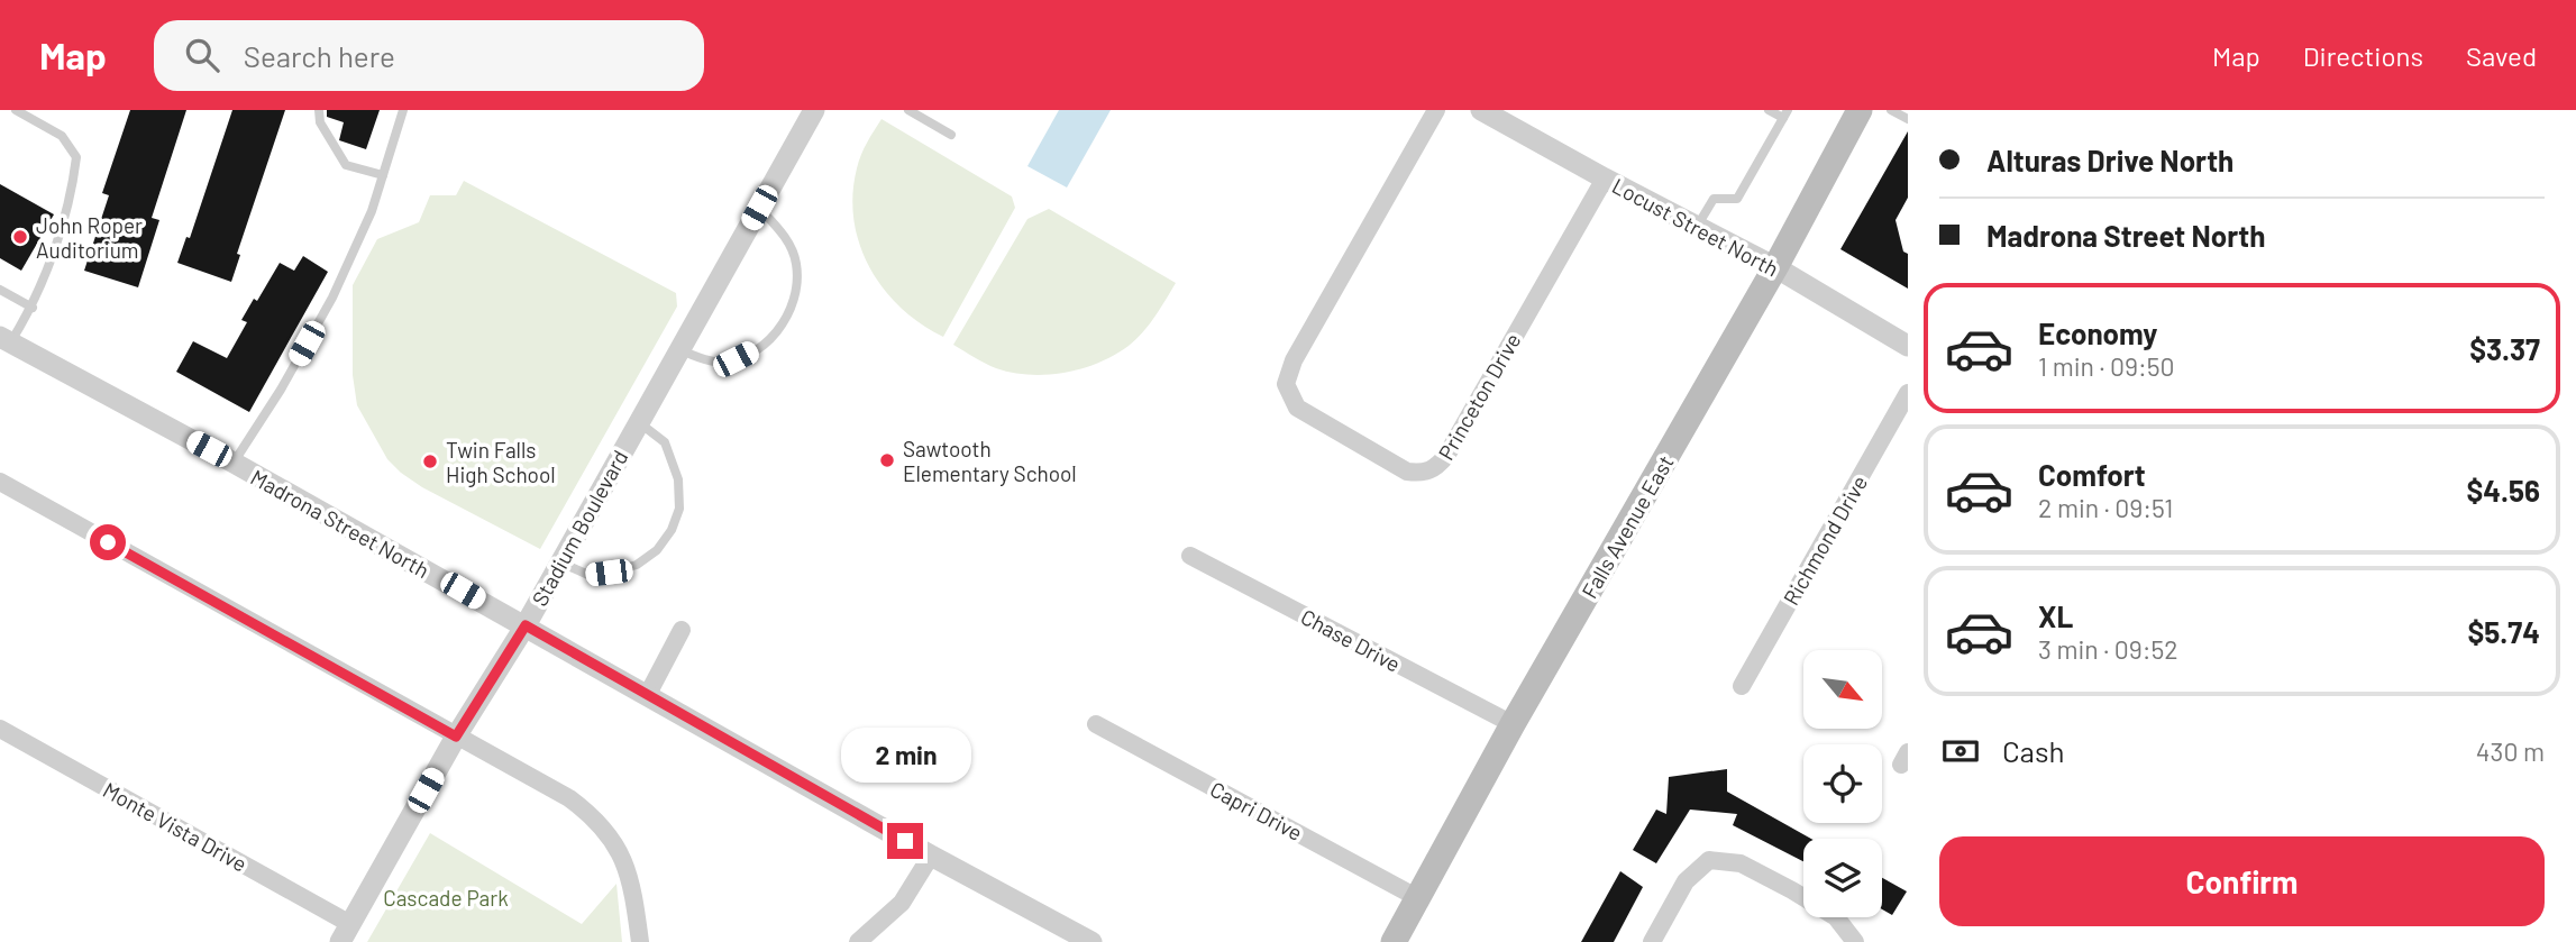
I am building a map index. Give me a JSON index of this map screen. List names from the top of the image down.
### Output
{
  "streets": {
    "main road": ["Falls Avenue East"],
    "street": [
      "Locust Street North",
      "Princeton Drive",
      "Madrona Street North",
      "Stadium Boulevard",
      "Richmond Drive",
      "Chase Drive",
      "Capri Drive",
      "Monte Vista Drive"
    ]
  },
  "crossings": [
    ["Locust Street North", "Princeton Drive"],
    ["Locust Street North", "Falls Avenue East"],
    ["Madrona Street North", "Stadium Boulevard"],
    ["Falls Avenue East", "Chase Drive"],
    ["Falls Avenue East", "Capri Drive"],
    ["Stadium Boulevard", "Monte Vista Drive"]
  ],
  "parks": ["Cascade Park"],
  "places": ["John Roper Auditorium", "Sawtooth Elementary School", "Twin Falls High School"],
  "north": "bottom right",
  "page": {
    "header": "Map",
    "search": "Search here",
    "nav": ["Map", "Directions", "Saved"],
    "banner": ["Alturas Drive North", "Madrona Street North"],
    "list": [
      {
        "name": "Economy",
        "note": "1 min · 09:50",
        "value": "$3.37"
      },
      {
        "name": "Comfort",
        "note": "2 min · 09:51",
        "value": "$4.56"
      },
      {
        "name": "XL",
        "note": "3 min · 09:52",
        "value": "$5.74"
      }
    ],
    "pay": ["Cash", "430 m"],
    "bubble": "2 min",
    "buttons": "Confirm"
  }
}
